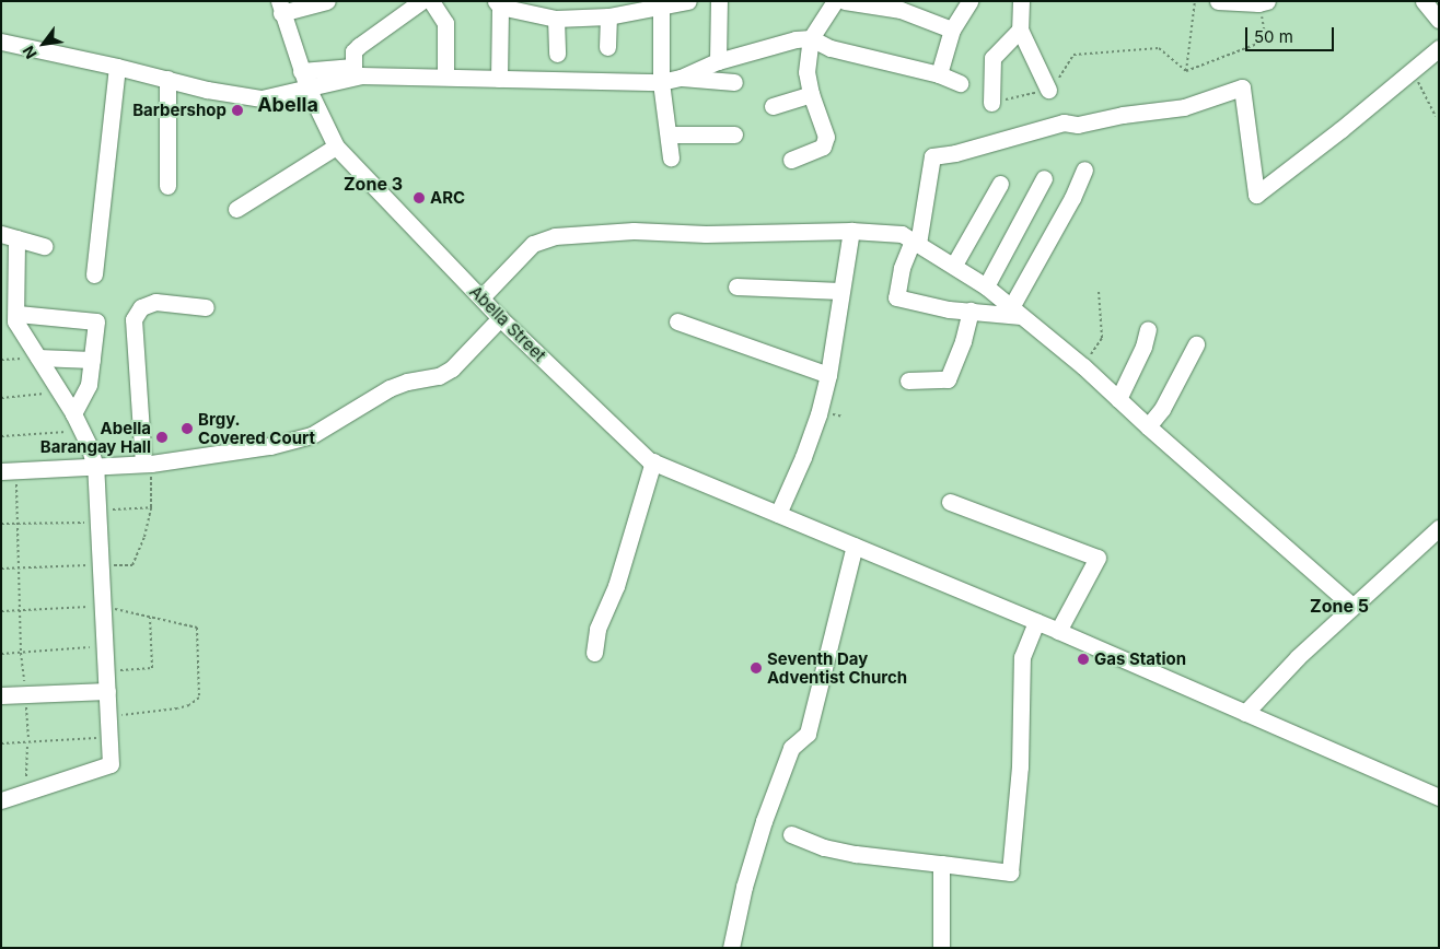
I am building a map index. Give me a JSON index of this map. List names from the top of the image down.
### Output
{
  "streets": {
    "street": ["Abella Street"]
  },
  "districts": ["Abella", "Zone 3", "Zone 5"],
  "places": [
    "Barbershop",
    "ARC",
    "Brgy. Covered Court",
    "Abella Barangay Hall",
    "Gas Station",
    "Seventh Day Adventist Church"
  ],
  "scale_bar": "50 m",
  "north": "bottom left"
}
